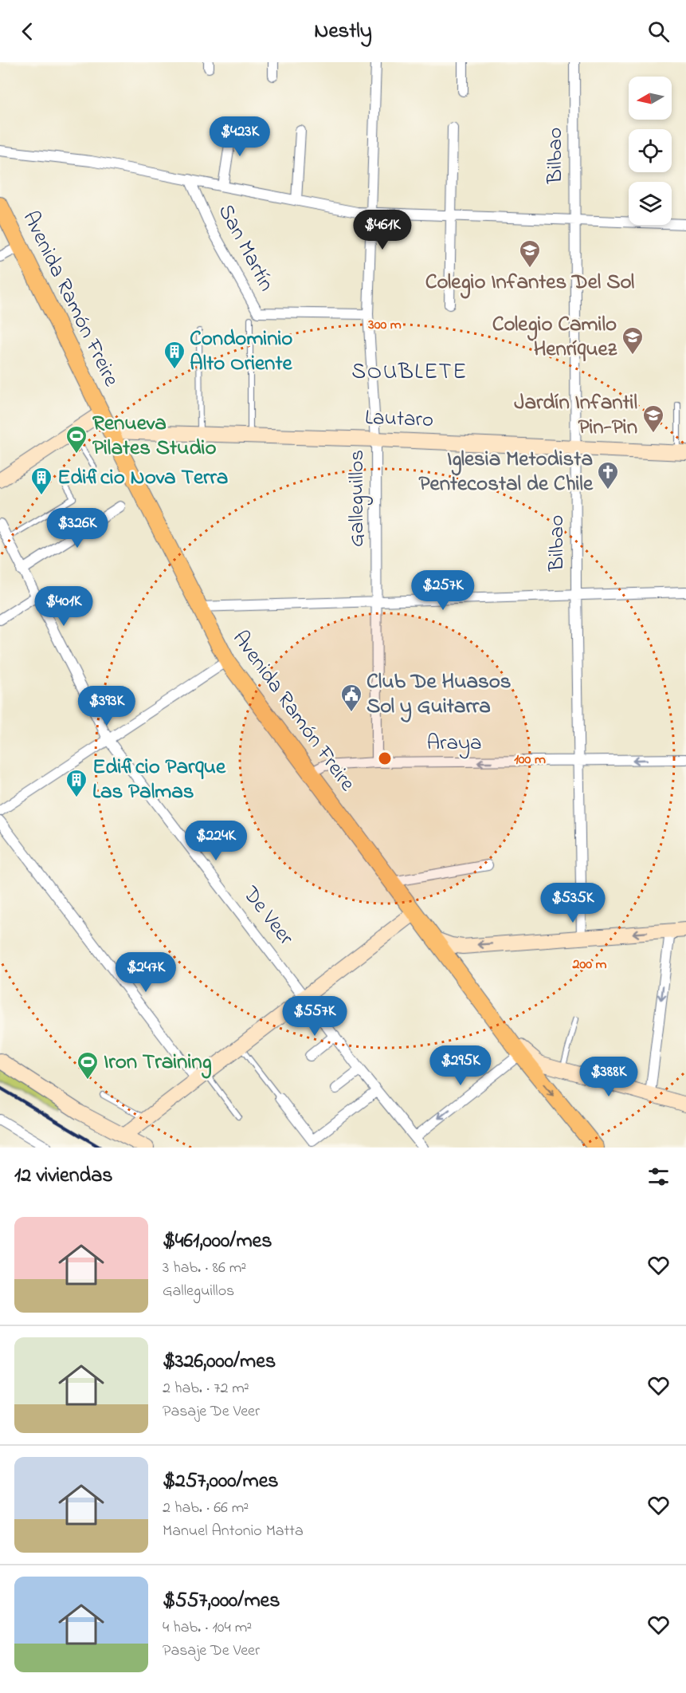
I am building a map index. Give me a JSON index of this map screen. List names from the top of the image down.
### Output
{
  "streets": {
    "main road": ["Avenida Ramón Freire"],
    "street": [
      "Bilbao",
      "San Martín",
      "Lautaro",
      "Galleguillos",
      "Araya",
      "De Veer"
    ]
  },
  "crossings": [
    ["Bilbao", "San Martín"],
    ["Bilbao", "Lautaro"],
    ["Bilbao", "Araya"],
    ["San Martín", "Galleguillos"],
    ["Avenida Ramón Freire", "Lautaro"],
    ["Avenida Ramón Freire", "Araya"],
    ["Lautaro", "Galleguillos"],
    ["Galleguillos", "Araya"]
  ],
  "one_way": ["Araya"],
  "districts": ["SOUBLETE"],
  "places": {
    "school or university": ["Colegio Infantes Del Sol", "Colegio Camilo Henríquez", "Jardín Infantil Pin-Pin"],
    "building": ["Condominio Alto Oriente", "Edificio Nova Terra", "Edificio Parque Las Palmas"],
    "sports": ["Renueva Pilates Studio", "Iron Training"],
    "church": ["Iglesia Metodista Pentecostal de Chile"],
    "public building": ["Club De Huasos Sol y Guitarra"]
  },
  "north": "left",
  "page": {
    "header": "Nestly",
    "price": [
      "$423K",
      "$461K",
      "$326K",
      "$257K",
      "$401K",
      "$393K",
      "$224K",
      "$535K",
      "$247K",
      "$557K",
      "$295K",
      "$388K"
    ],
    "heading": "12 viviendas",
    "list": [
      {
        "name": "$461,000/mes",
        "note": "3 hab. · 86 m² · Galleguillos"
      },
      {
        "name": "$326,000/mes",
        "note": "2 hab. · 72 m² · Pasaje De Veer"
      },
      {
        "name": "$257,000/mes",
        "note": "2 hab. · 66 m² · Manuel Antonio Matta"
      },
      {
        "name": "$557,000/mes",
        "note": "4 hab. · 104 m² · Pasaje De Veer"
      }
    ]
  },
  "rings": ["300 m", "100 m", "200 m"]
}
